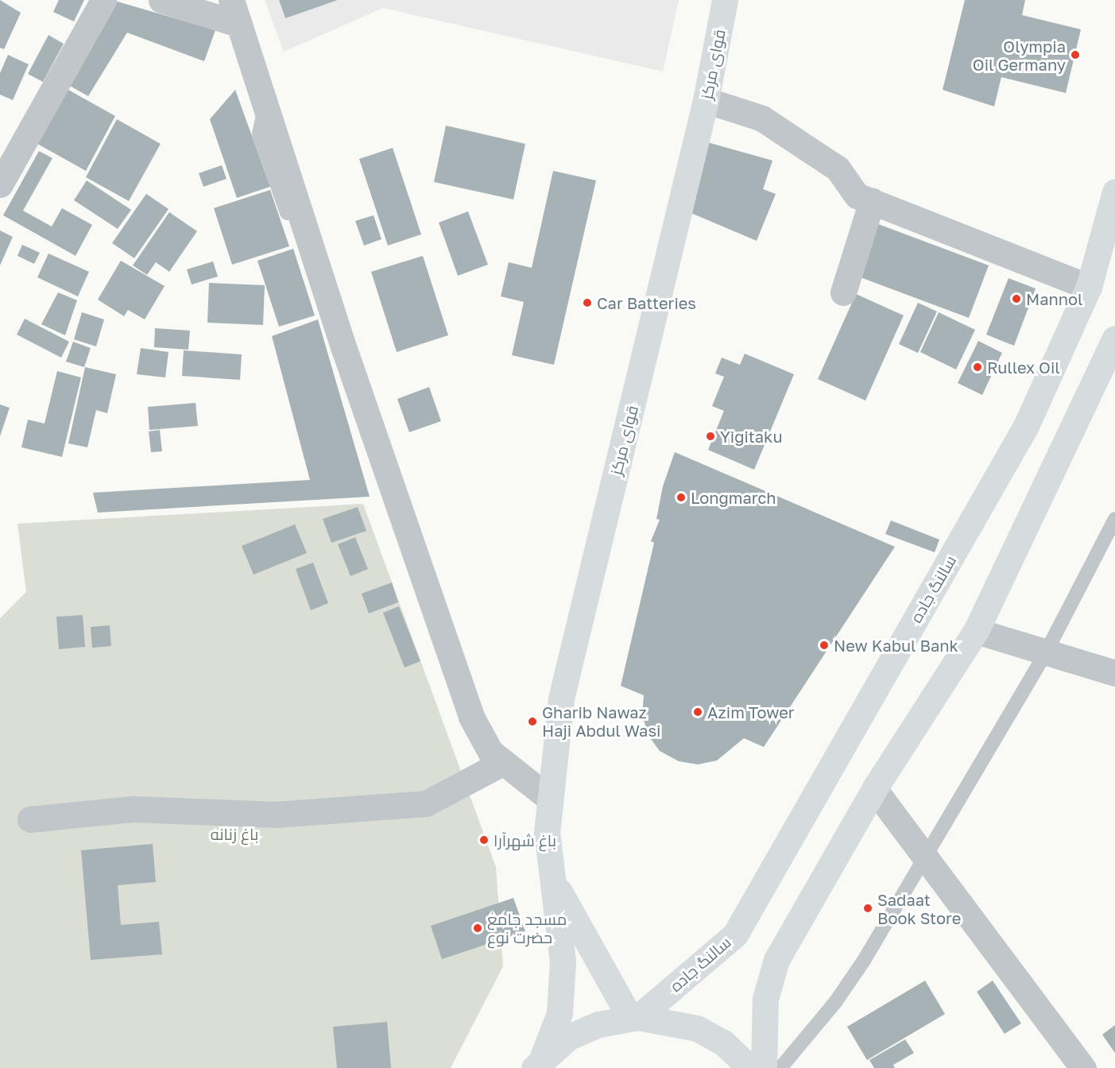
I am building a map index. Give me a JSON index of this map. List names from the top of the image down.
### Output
{
  "streets": {
    "main road": ["قوای مرکز", "سالنگ جاده"]
  },
  "parks": ["باغ زنانه"],
  "places": [
    "Olympia Oil Germany",
    "Mannol",
    "Car Batteries",
    "Rullex Oil",
    "Yigitaku",
    "Longmarch",
    "New Kabul Bank",
    "Azim Tower",
    "Gharib Nawaz Haji Abdul Wasi",
    "باغ شهرآرا",
    "Sadaat Book Store",
    "مسجد جامع حضرت نوع"
  ]
}
